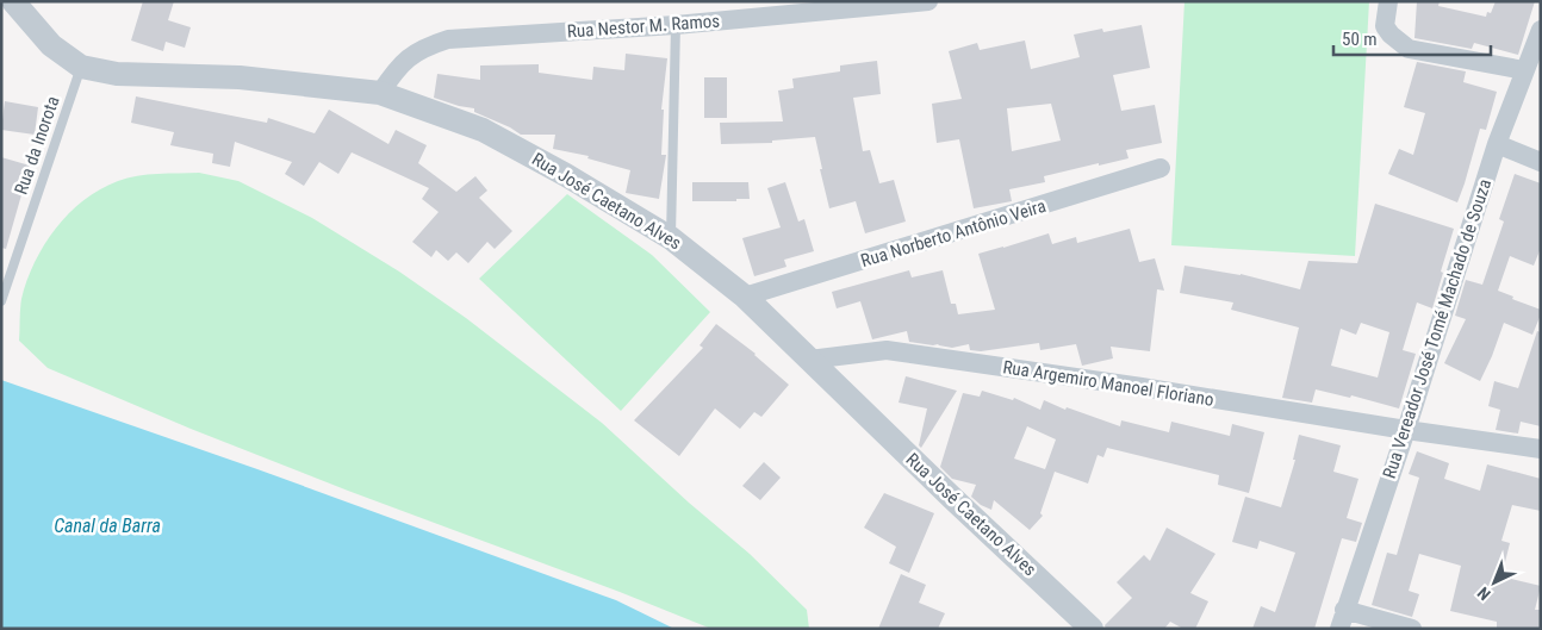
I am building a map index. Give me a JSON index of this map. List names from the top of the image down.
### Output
{
  "streets": {
    "street": [
      "Rua Nestor M. Ramos",
      "Rua José Caetano Alves",
      "Rua Norberto Antônio Veira",
      "Rua Vereador José Tomé Machado de Souza",
      "Rua Argemiro Manoel Floriano"
    ],
    "lane": ["Rua da Inorota"]
  },
  "crossings": [
    ["Rua Nestor M. Ramos", "Rua José Caetano Alves"],
    ["Rua da Inorota", "Rua José Caetano Alves"],
    ["Rua José Caetano Alves", "Rua Norberto Antônio Veira"],
    ["Rua José Caetano Alves", "Rua Argemiro Manoel Floriano"],
    ["Rua Vereador José Tomé Machado de Souza", "Rua Argemiro Manoel Floriano"]
  ],
  "water": ["Canal da Barra"],
  "scale_bar": "50 m",
  "north": "bottom left"
}
